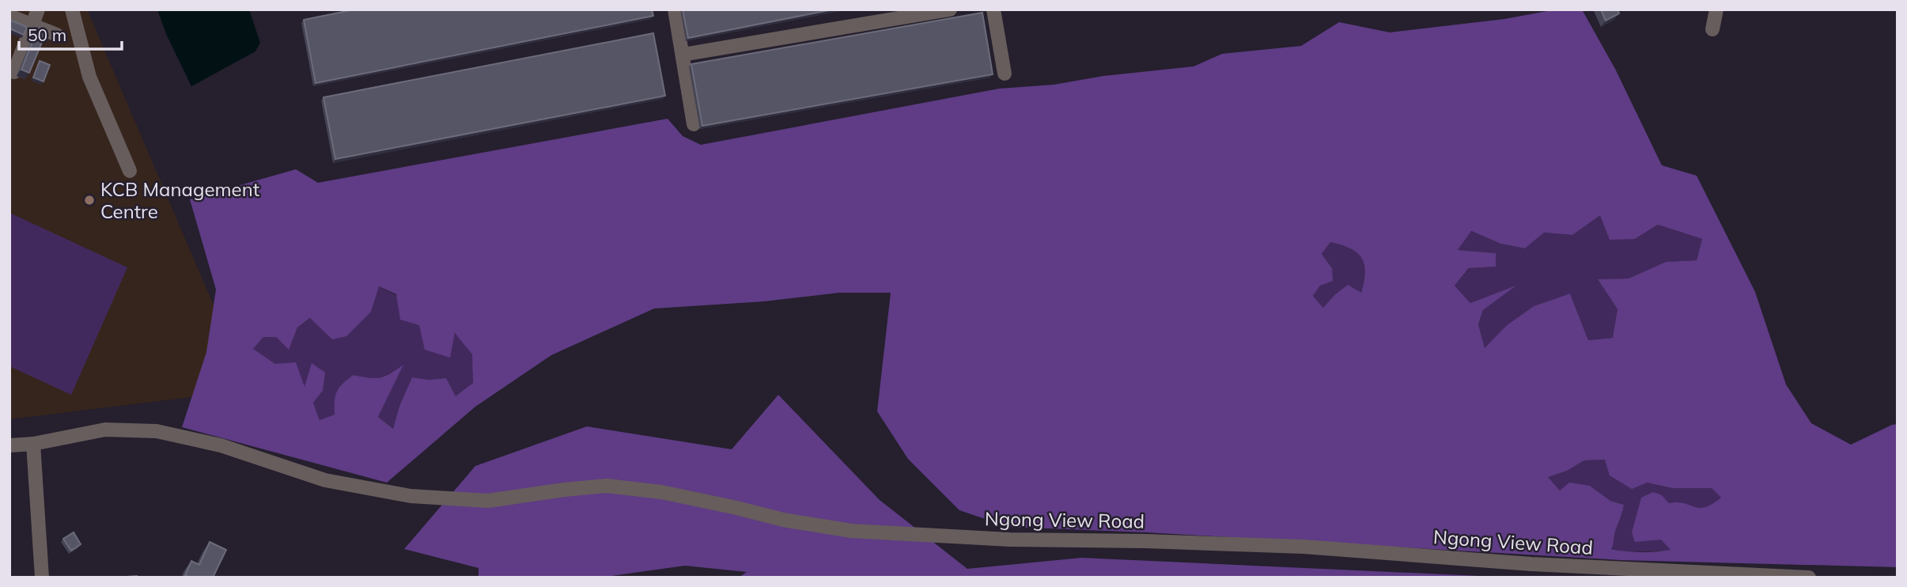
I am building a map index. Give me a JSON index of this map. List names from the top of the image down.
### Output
{
  "streets": {
    "street": ["Ngong View Road"]
  },
  "places": ["KCB Management Centre"],
  "scale_bar": "50 m"
}
